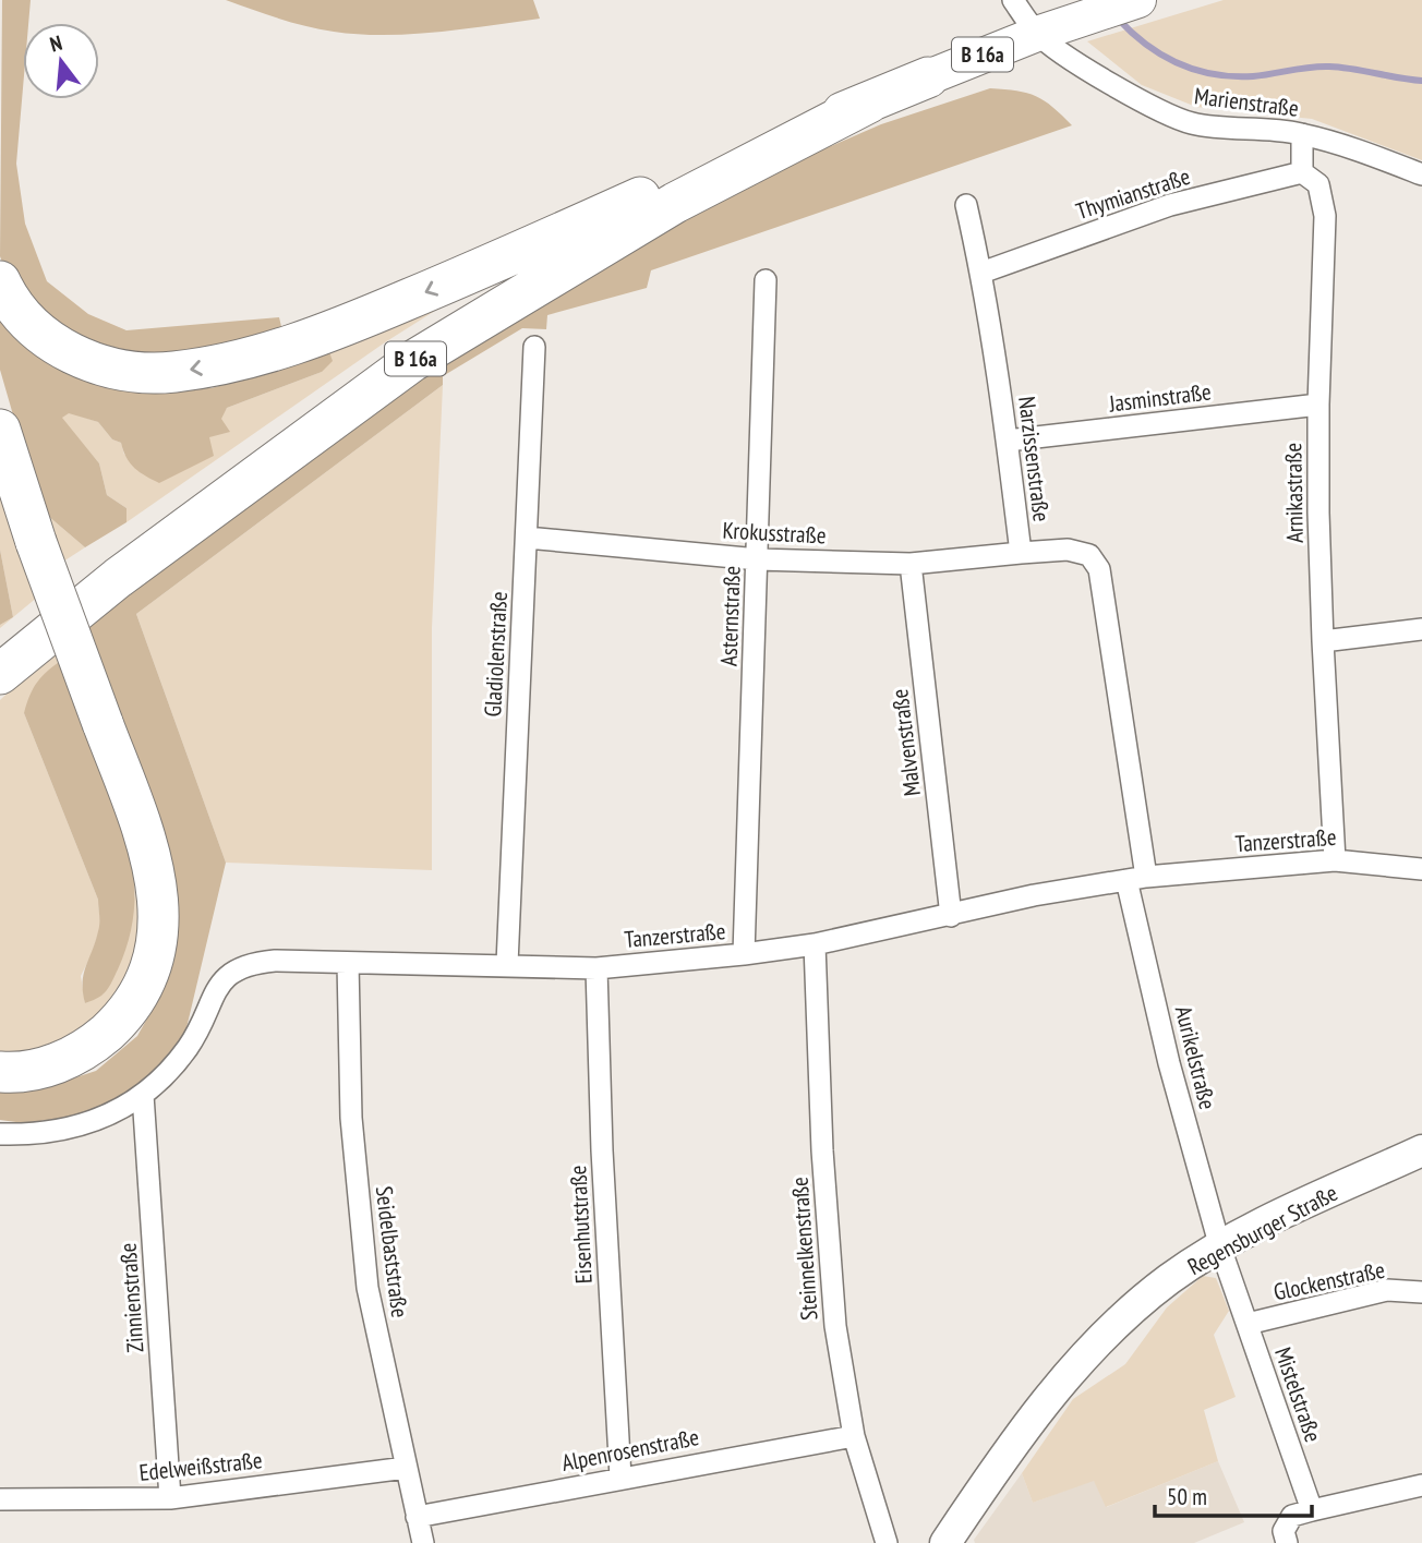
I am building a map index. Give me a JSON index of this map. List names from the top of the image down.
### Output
{
  "streets": {
    "highway": ["B 16a"],
    "street": [
      "Marienstraße",
      "Thymianstraße",
      "Jasminstraße",
      "Narzissenstraße",
      "Arnikastraße",
      "Krokusstraße",
      "Asternstraße",
      "Gladiolenstraße",
      "Malvenstraße",
      "Tanzerstraße",
      "Aurikelstraße",
      "Eisenhutstraße",
      "Regensburger Straße",
      "Steinnelkenstraße",
      "Seidelbaststraße",
      "Glockenstraße",
      "Zinnienstraße",
      "Mistelstraße",
      "Alpenrosenstraße",
      "Edelweißstraße"
    ]
  },
  "crossings": [
    ["B 16a", "Marienstraße"],
    ["Thymianstraße", "Narzissenstraße"],
    ["Thymianstraße", "Arnikastraße"],
    ["Jasminstraße", "Narzissenstraße"],
    ["Jasminstraße", "Arnikastraße"],
    ["Narzissenstraße", "Krokusstraße"],
    ["Narzissenstraße", "Tanzerstraße"],
    ["Narzissenstraße", "Aurikelstraße"],
    ["Arnikastraße", "Tanzerstraße"],
    ["Krokusstraße", "Asternstraße"],
    ["Krokusstraße", "Gladiolenstraße"],
    ["Krokusstraße", "Malvenstraße"],
    ["Asternstraße", "Tanzerstraße"],
    ["Gladiolenstraße", "Tanzerstraße"],
    ["Malvenstraße", "Tanzerstraße"],
    ["Tanzerstraße", "Aurikelstraße"],
    ["Tanzerstraße", "Eisenhutstraße"],
    ["Tanzerstraße", "Steinnelkenstraße"],
    ["Tanzerstraße", "Seidelbaststraße"],
    ["Tanzerstraße", "Zinnienstraße"],
    ["Aurikelstraße", "Regensburger Straße"],
    ["Aurikelstraße", "Mistelstraße"],
    ["Eisenhutstraße", "Alpenrosenstraße"],
    ["Regensburger Straße", "Mistelstraße"],
    ["Steinnelkenstraße", "Alpenrosenstraße"],
    ["Seidelbaststraße", "Alpenrosenstraße"],
    ["Seidelbaststraße", "Edelweißstraße"],
    ["Glockenstraße", "Mistelstraße"],
    ["Zinnienstraße", "Edelweißstraße"]
  ],
  "scale_bar": "50 m",
  "north": "top"
}
